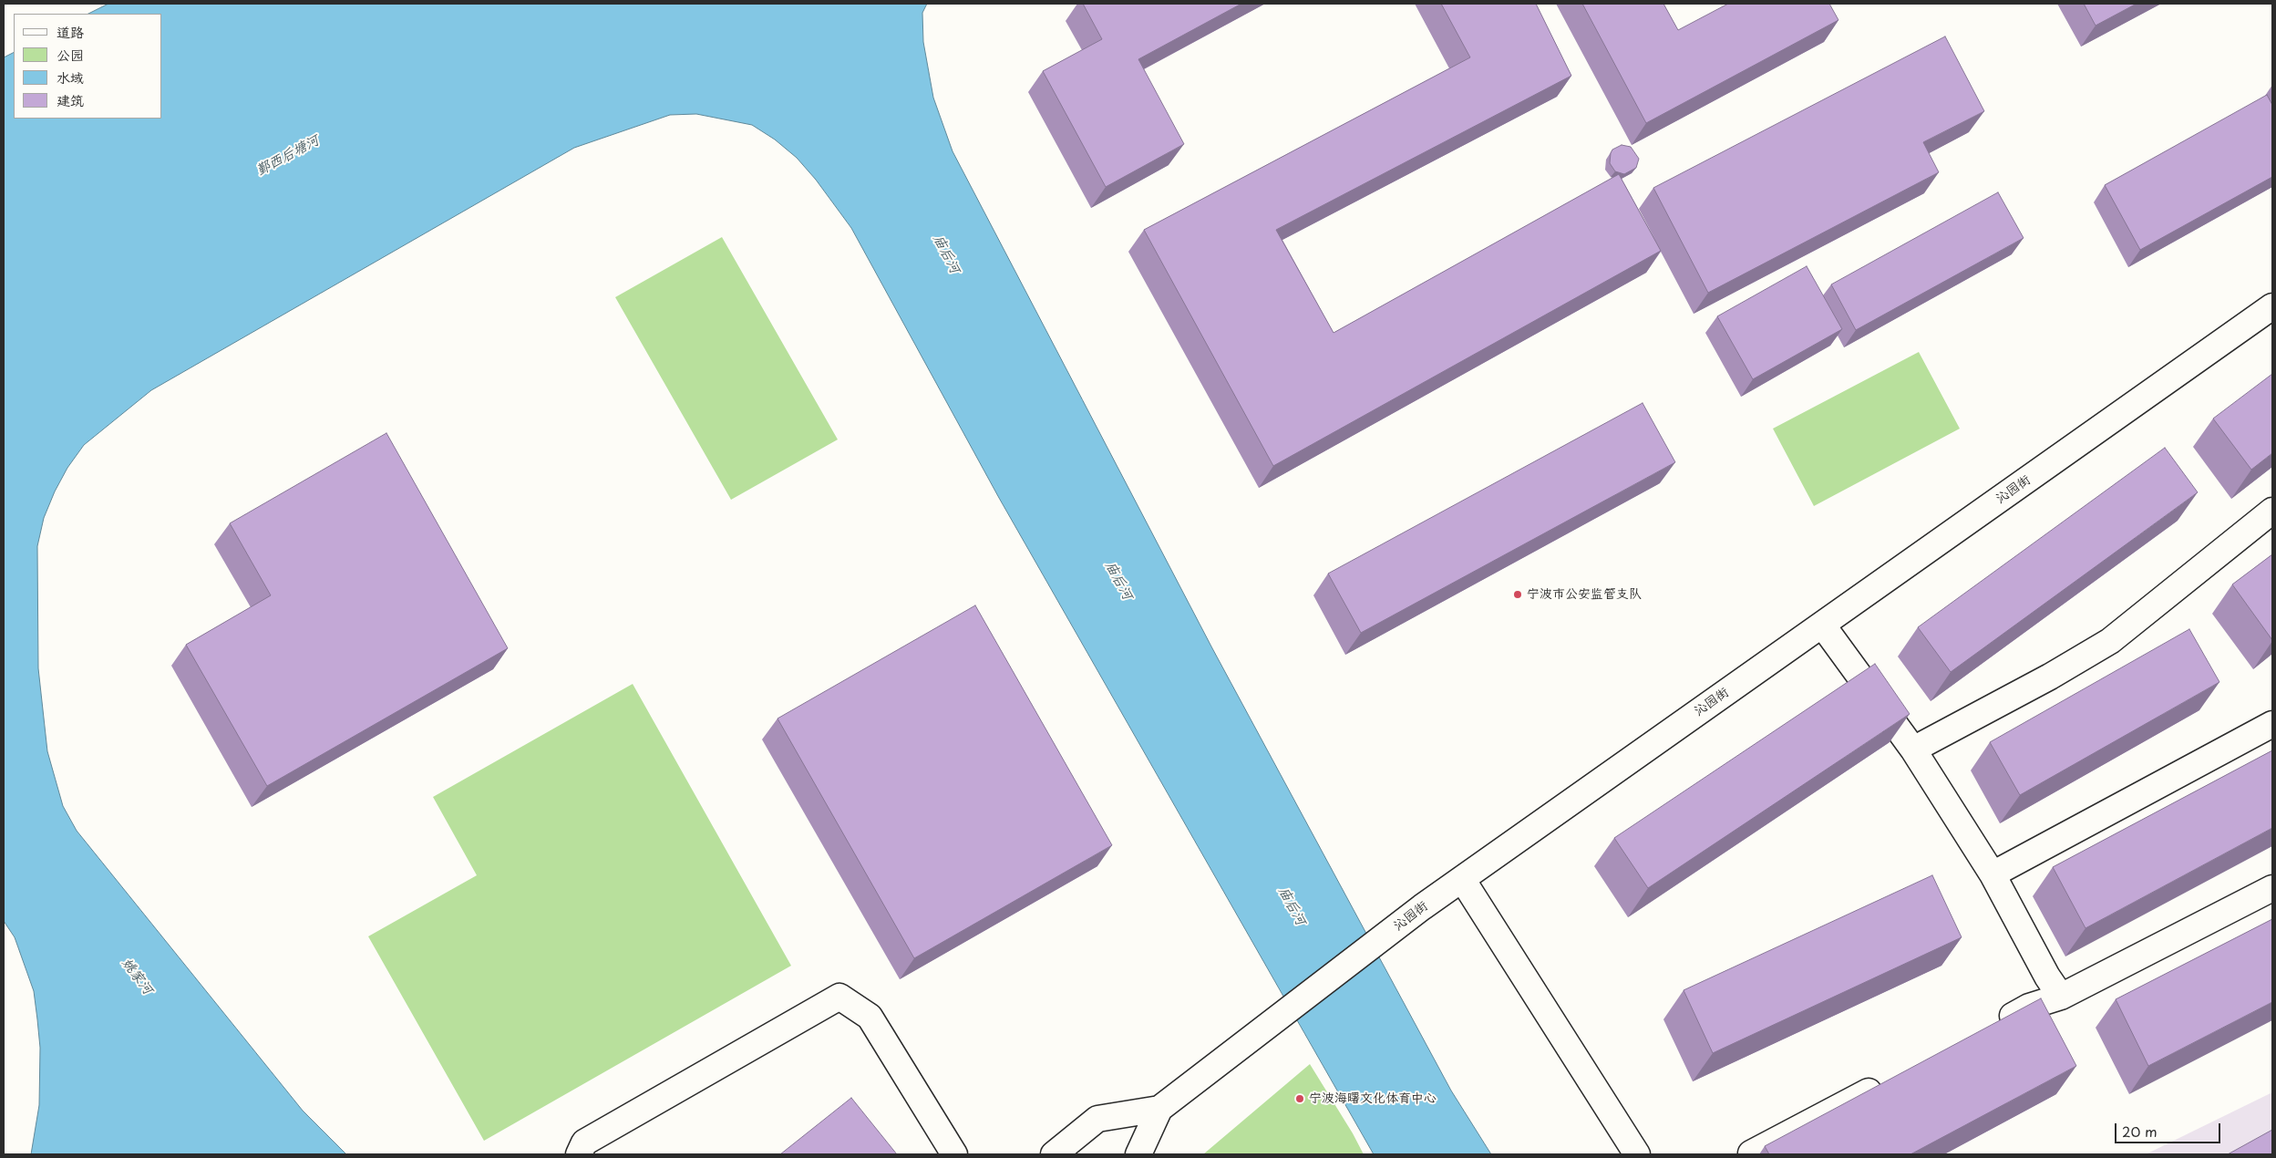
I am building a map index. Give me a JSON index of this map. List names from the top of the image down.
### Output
{
  "streets": {
    "street": ["沁园街"]
  },
  "water": ["鄞西后塘河", "庙后河", "姚家河"],
  "places": ["宁波市公安监管支队", "宁波海曙文化体育中心"],
  "legend": [
    "道路",
    "公园",
    "水域",
    "建筑"
  ],
  "scale_bar": "20 m"
}
